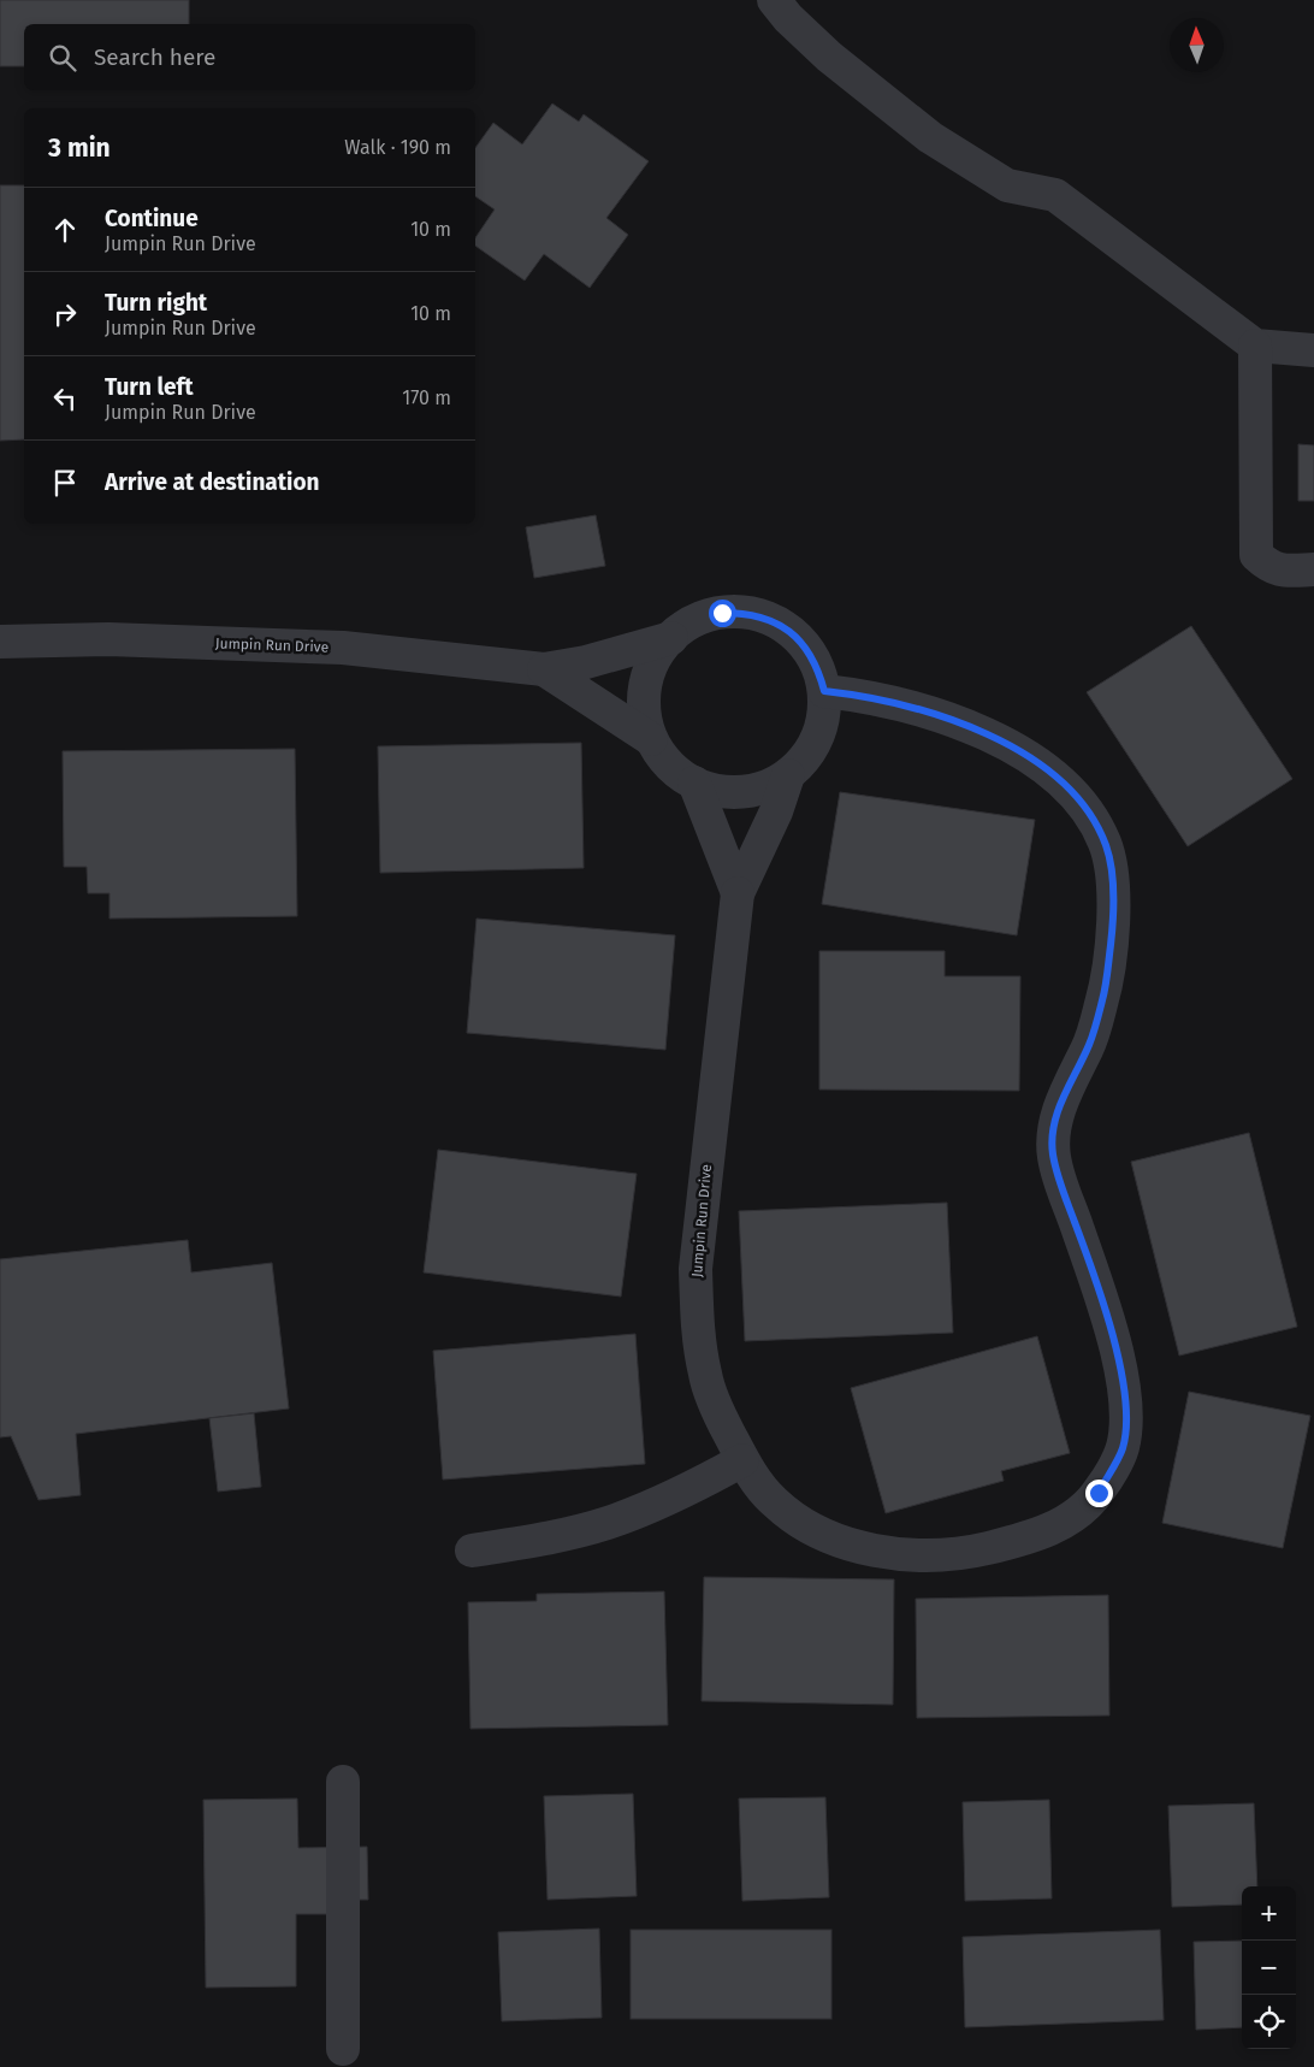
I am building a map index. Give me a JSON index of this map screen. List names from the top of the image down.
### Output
{
  "streets": {
    "street": ["Jumpin Run Drive"]
  },
  "north": "top",
  "page": {
    "search": "Search here",
    "heading": ["3 min", "Walk · 190 m"],
    "list": [
      ["Continue", "Jumpin Run Drive", "10 m"],
      ["Turn right", "Jumpin Run Drive", "10 m"],
      ["Turn left", "Jumpin Run Drive", "170 m"],
      "Arrive at destination"
    ],
    "map_buttons": ["+", "−"]
  }
}
